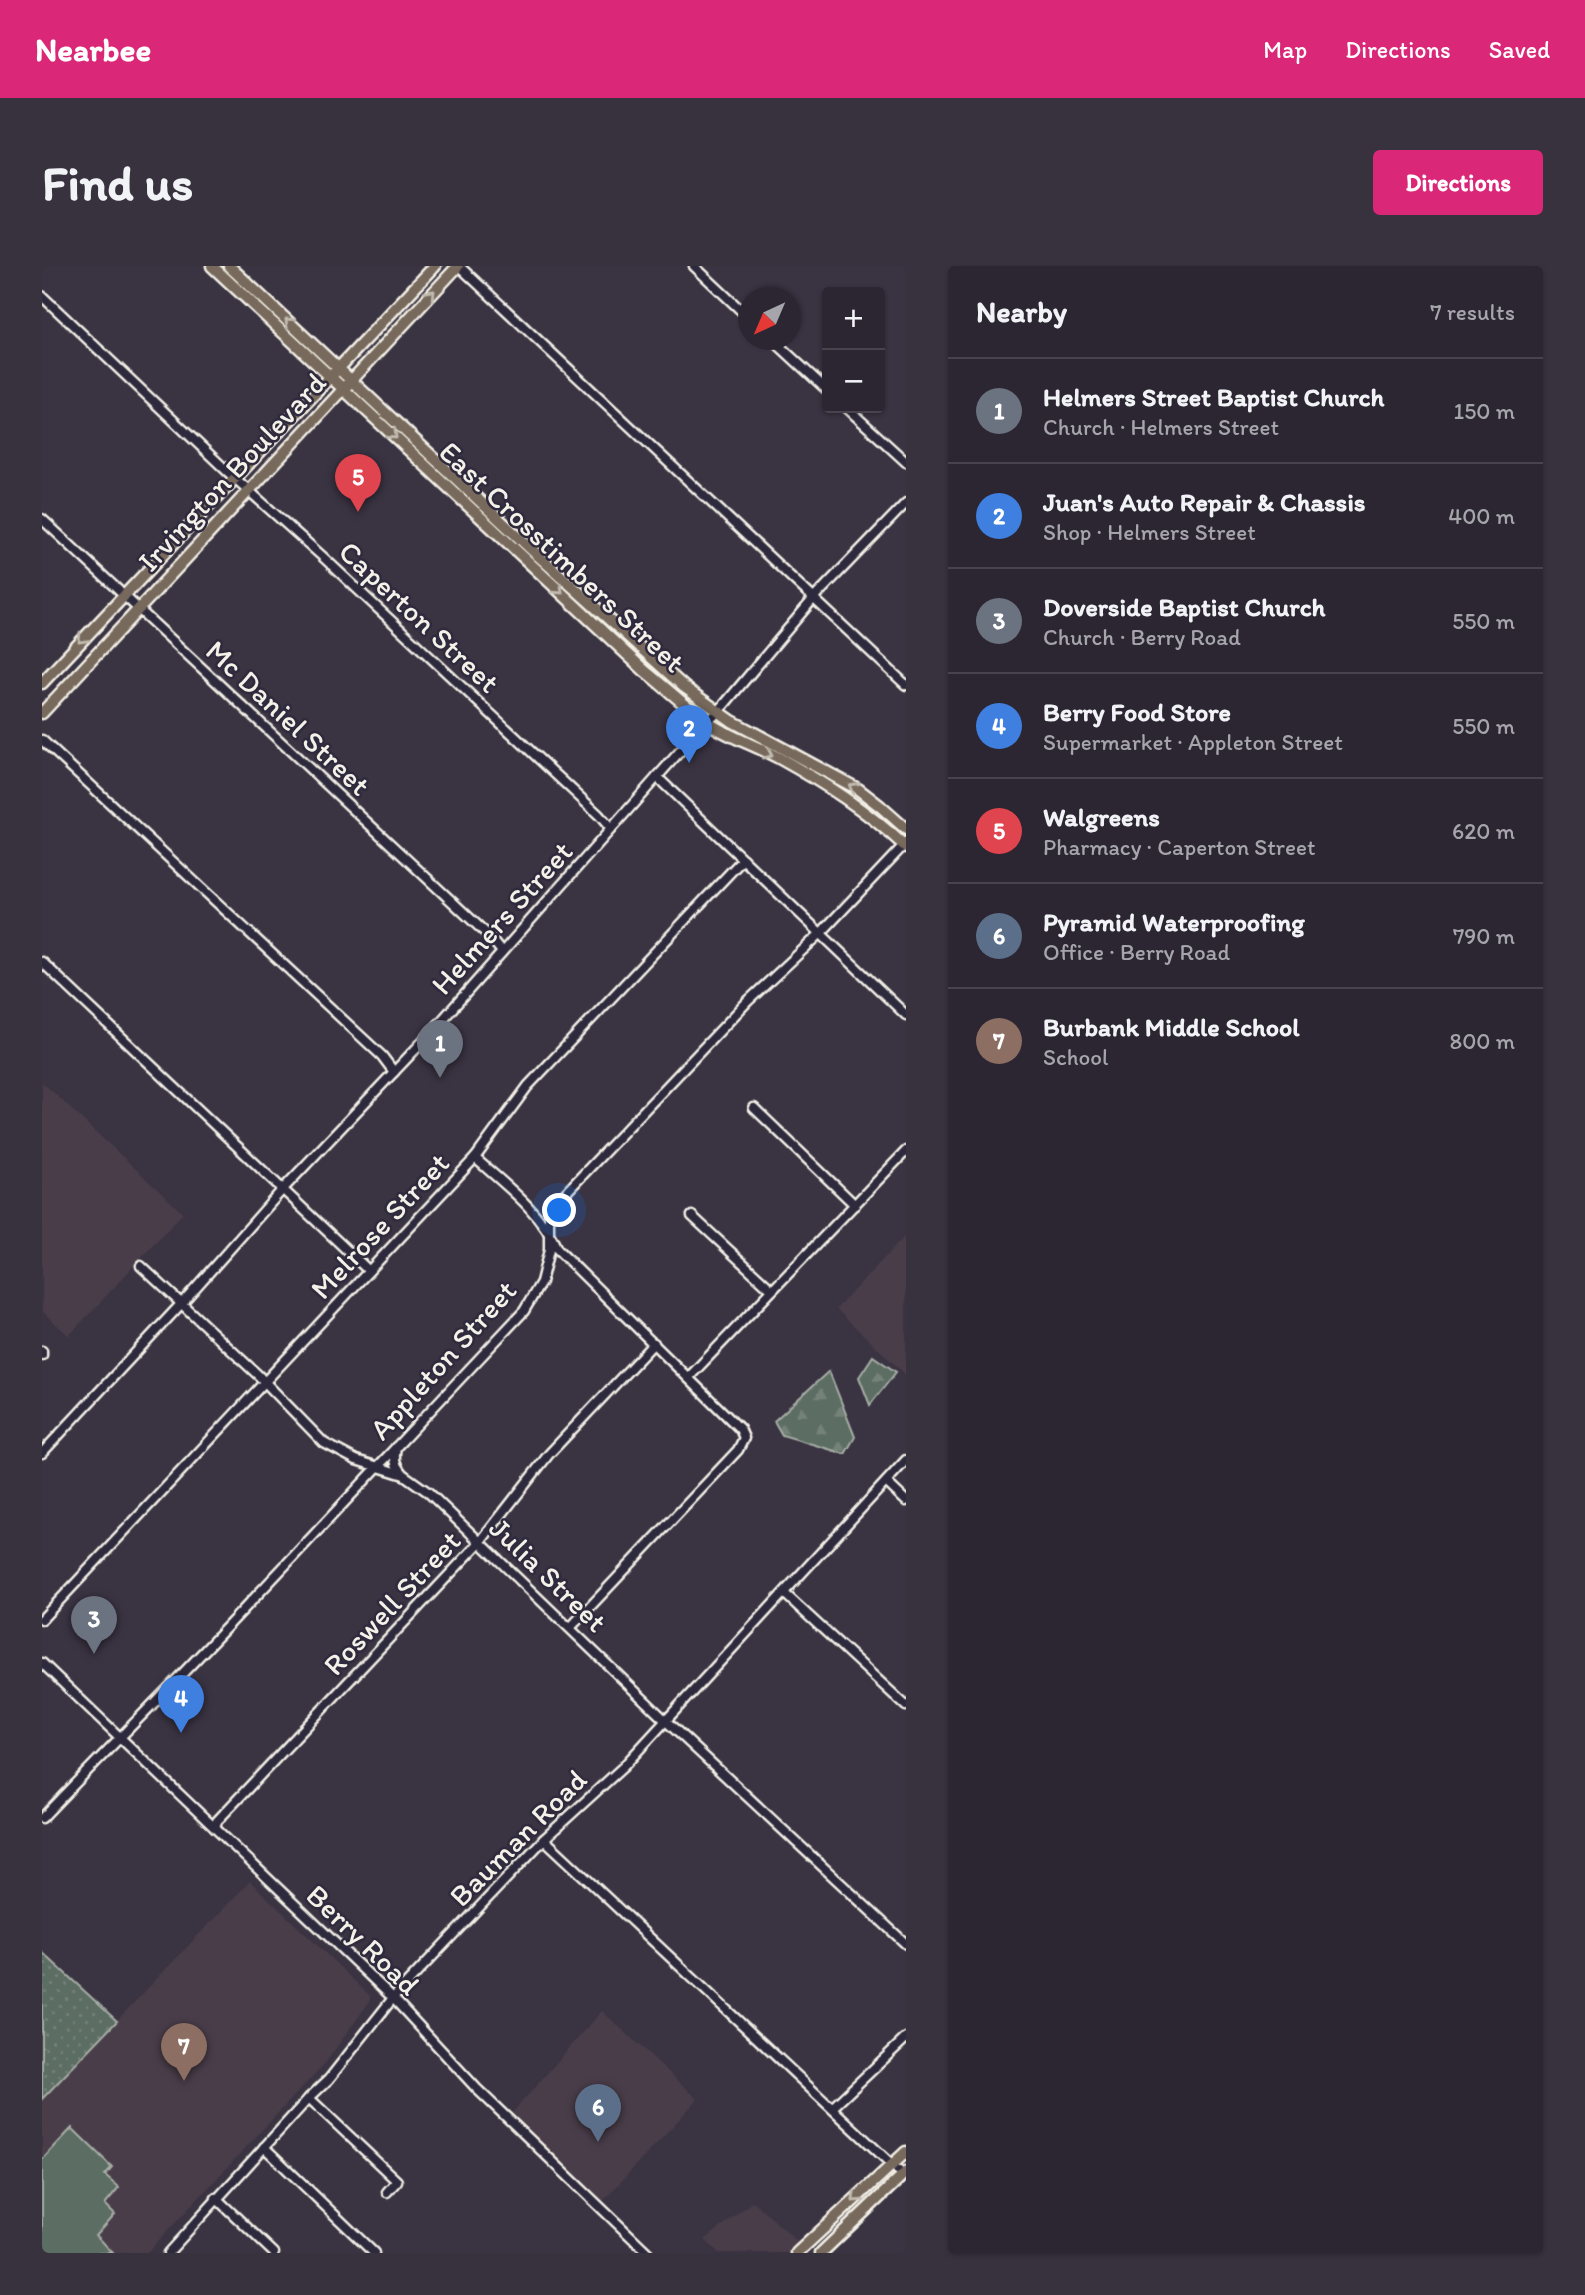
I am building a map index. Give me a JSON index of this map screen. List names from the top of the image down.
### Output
{
  "streets": {
    "main road": ["Irvington Boulevard", "East Crosstimbers Street"],
    "street": [
      "Caperton Street",
      "Mc Daniel Street",
      "Helmers Street",
      "Melrose Street",
      "Appleton Street",
      "Julia Street",
      "Roswell Street",
      "Bauman Road",
      "Berry Road"
    ]
  },
  "crossings": [
    ["Irvington Boulevard", "East Crosstimbers Street"],
    ["Irvington Boulevard", "Caperton Street"],
    ["Irvington Boulevard", "Mc Daniel Street"],
    ["East Crosstimbers Street", "Helmers Street"],
    ["Caperton Street", "Helmers Street"],
    ["Mc Daniel Street", "Helmers Street"],
    ["Helmers Street", "Julia Street"],
    ["Melrose Street", "Julia Street"],
    ["Appleton Street", "Julia Street"],
    ["Appleton Street", "Berry Road"],
    ["Julia Street", "Roswell Street"],
    ["Julia Street", "Bauman Road"],
    ["Roswell Street", "Berry Road"],
    ["Bauman Road", "Berry Road"]
  ],
  "north": "bottom left",
  "page": {
    "header": "Nearbee",
    "nav": ["Map", "Directions", "Saved"],
    "buttons": "Directions",
    "title": "Find us",
    "heading": ["Nearby", "7 results"],
    "map_buttons": ["+", "−"],
    "list": [
      {
        "mark": "1",
        "name": "Helmers Street Baptist Church",
        "note": "Church · Helmers Street",
        "value": "150 m"
      },
      {
        "mark": "2",
        "name": "Juan's Auto Repair & Chassis",
        "note": "Shop · Helmers Street",
        "value": "400 m"
      },
      {
        "mark": "3",
        "name": "Doverside Baptist Church",
        "note": "Church · Berry Road",
        "value": "550 m"
      },
      {
        "mark": "4",
        "name": "Berry Food Store",
        "note": "Supermarket · Appleton Street",
        "value": "550 m"
      },
      {
        "mark": "5",
        "name": "Walgreens",
        "note": "Pharmacy · Caperton Street",
        "value": "620 m"
      },
      {
        "mark": "6",
        "name": "Pyramid Waterproofing",
        "note": "Office · Berry Road",
        "value": "790 m"
      },
      {
        "mark": "7",
        "name": "Burbank Middle School",
        "note": "School",
        "value": "800 m"
      }
    ],
    "pins": [
      "5",
      "2",
      "1",
      "3",
      "4",
      "7",
      "6"
    ]
  }
}
